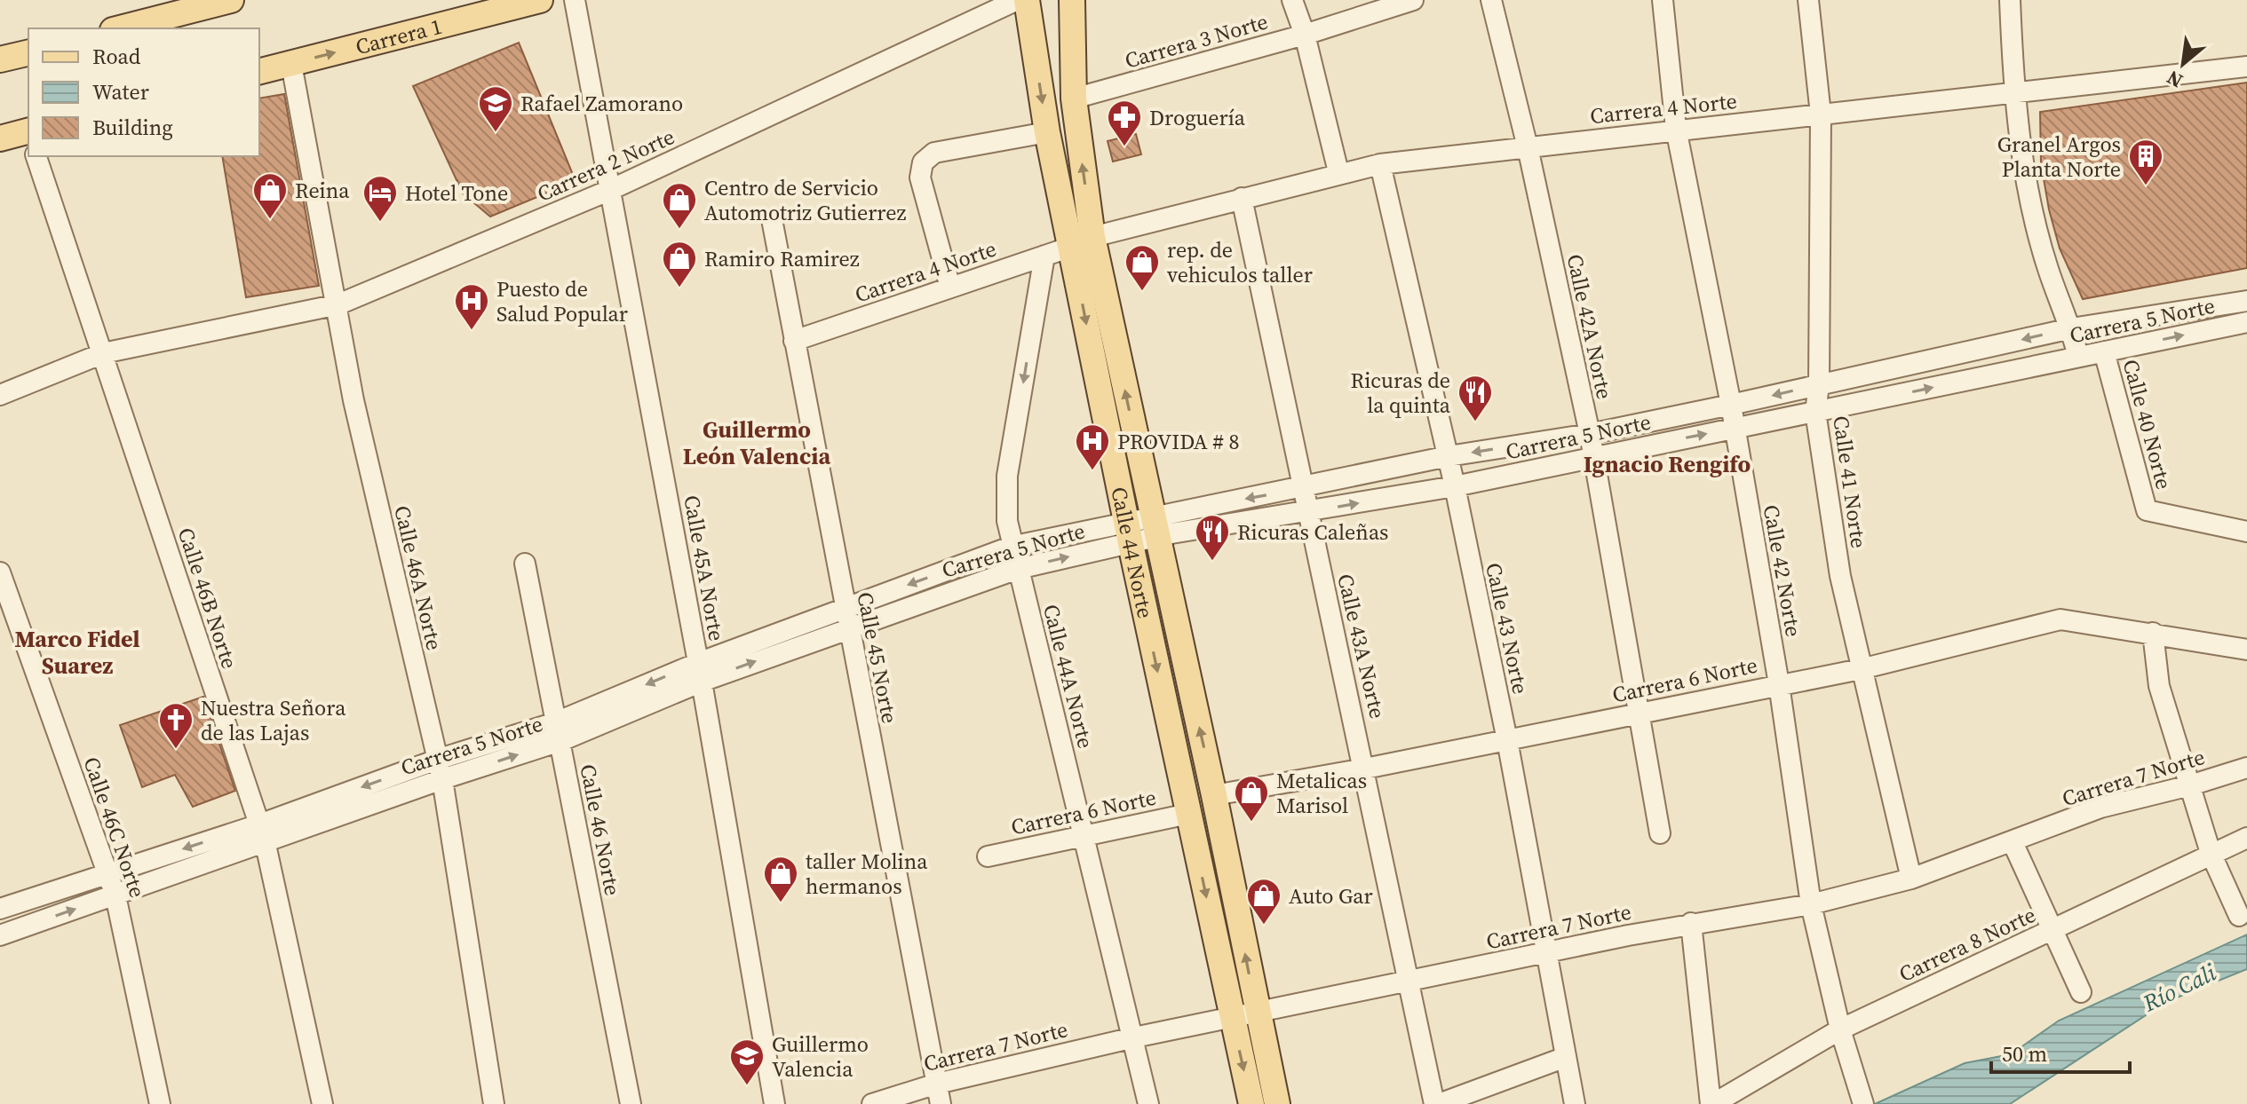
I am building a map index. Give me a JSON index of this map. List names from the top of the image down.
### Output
{
  "streets": {
    "main road": ["Carrera 1", "Calle 44 Norte"],
    "street": [
      "Carrera 3 Norte",
      "Carrera 4 Norte",
      "Carrera 2 Norte",
      "Carrera 5 Norte",
      "Calle 42A Norte",
      "Calle 40 Norte",
      "Calle 41 Norte",
      "Calle 45A Norte",
      "Calle 42 Norte",
      "Calle 46A Norte",
      "Calle 46B Norte",
      "Calle 43 Norte",
      "Calle 43A Norte",
      "Calle 45 Norte",
      "Calle 44A Norte",
      "Carrera 6 Norte",
      "Carrera 7 Norte",
      "Calle 46C Norte",
      "Calle 46 Norte",
      "Carrera 8 Norte"
    ]
  },
  "crossings": [
    ["Carrera 1", "Calle 46A Norte"],
    ["Carrera 3 Norte", "Calle 44 Norte"],
    ["Carrera 4 Norte", "Calle 42A Norte"],
    ["Carrera 4 Norte", "Calle 41 Norte"],
    ["Carrera 4 Norte", "Calle 44 Norte"],
    ["Carrera 4 Norte", "Calle 42 Norte"],
    ["Carrera 4 Norte", "Calle 43 Norte"],
    ["Carrera 4 Norte", "Calle 43A Norte"],
    ["Carrera 4 Norte", "Calle 45 Norte"],
    ["Carrera 4 Norte", "Calle 44A Norte"],
    ["Carrera 2 Norte", "Calle 44 Norte"],
    ["Carrera 2 Norte", "Calle 45A Norte"],
    ["Carrera 2 Norte", "Calle 46A Norte"],
    ["Carrera 2 Norte", "Calle 46B Norte"],
    ["Carrera 5 Norte", "Calle 42A Norte"],
    ["Carrera 5 Norte", "Calle 40 Norte"],
    ["Carrera 5 Norte", "Calle 41 Norte"],
    ["Carrera 5 Norte", "Calle 44 Norte"],
    ["Carrera 5 Norte", "Calle 45A Norte"],
    ["Carrera 5 Norte", "Calle 42 Norte"],
    ["Carrera 5 Norte", "Calle 46A Norte"],
    ["Carrera 5 Norte", "Calle 46B Norte"],
    ["Carrera 5 Norte", "Calle 43 Norte"],
    ["Carrera 5 Norte", "Calle 43A Norte"],
    ["Carrera 5 Norte", "Calle 45 Norte"],
    ["Carrera 5 Norte", "Calle 44A Norte"],
    ["Carrera 5 Norte", "Calle 46C Norte"],
    ["Carrera 5 Norte", "Calle 46 Norte"],
    ["Calle 42A Norte", "Carrera 6 Norte"],
    ["Calle 41 Norte", "Carrera 6 Norte"],
    ["Calle 41 Norte", "Carrera 7 Norte"],
    ["Calle 44 Norte", "Carrera 6 Norte"],
    ["Calle 44 Norte", "Carrera 7 Norte"],
    ["Calle 42 Norte", "Carrera 6 Norte"],
    ["Calle 42 Norte", "Carrera 7 Norte"],
    ["Calle 42 Norte", "Carrera 8 Norte"],
    ["Calle 43 Norte", "Carrera 6 Norte"],
    ["Calle 43 Norte", "Carrera 7 Norte"],
    ["Calle 43A Norte", "Carrera 6 Norte"],
    ["Calle 43A Norte", "Carrera 7 Norte"],
    ["Calle 45 Norte", "Carrera 7 Norte"],
    ["Calle 44A Norte", "Carrera 6 Norte"],
    ["Calle 44A Norte", "Carrera 7 Norte"]
  ],
  "one_way": ["Carrera 1"],
  "districts": ["Guillermo León Valencia", "Ignacio Rengifo", "Marco Fidel Suarez"],
  "water": ["Río Cali"],
  "places": {
    "school or university": ["Rafael Zamorano", "Guillermo Valencia"],
    "pharmacy": ["Droguería"],
    "building": ["Granel Argos Planta Norte"],
    "shop": [
      "Reina",
      "Centro de Servicio Automotriz Gutierrez",
      "Ramiro Ramirez",
      "rep. de vehiculos taller",
      "Metalicas Marisol",
      "taller Molina hermanos",
      "Auto Gar"
    ],
    "hotel": ["Hotel Tone"],
    "hospital": ["Puesto de Salud Popular", "PROVIDA # 8"],
    "restaurant": ["Ricuras de la quinta", "Ricuras Caleñas"],
    "church": ["Nuestra Señora de las Lajas"]
  },
  "legend": ["Road", "Water", "Building"],
  "scale_bar": "50 m",
  "north": "bottom left"
}
